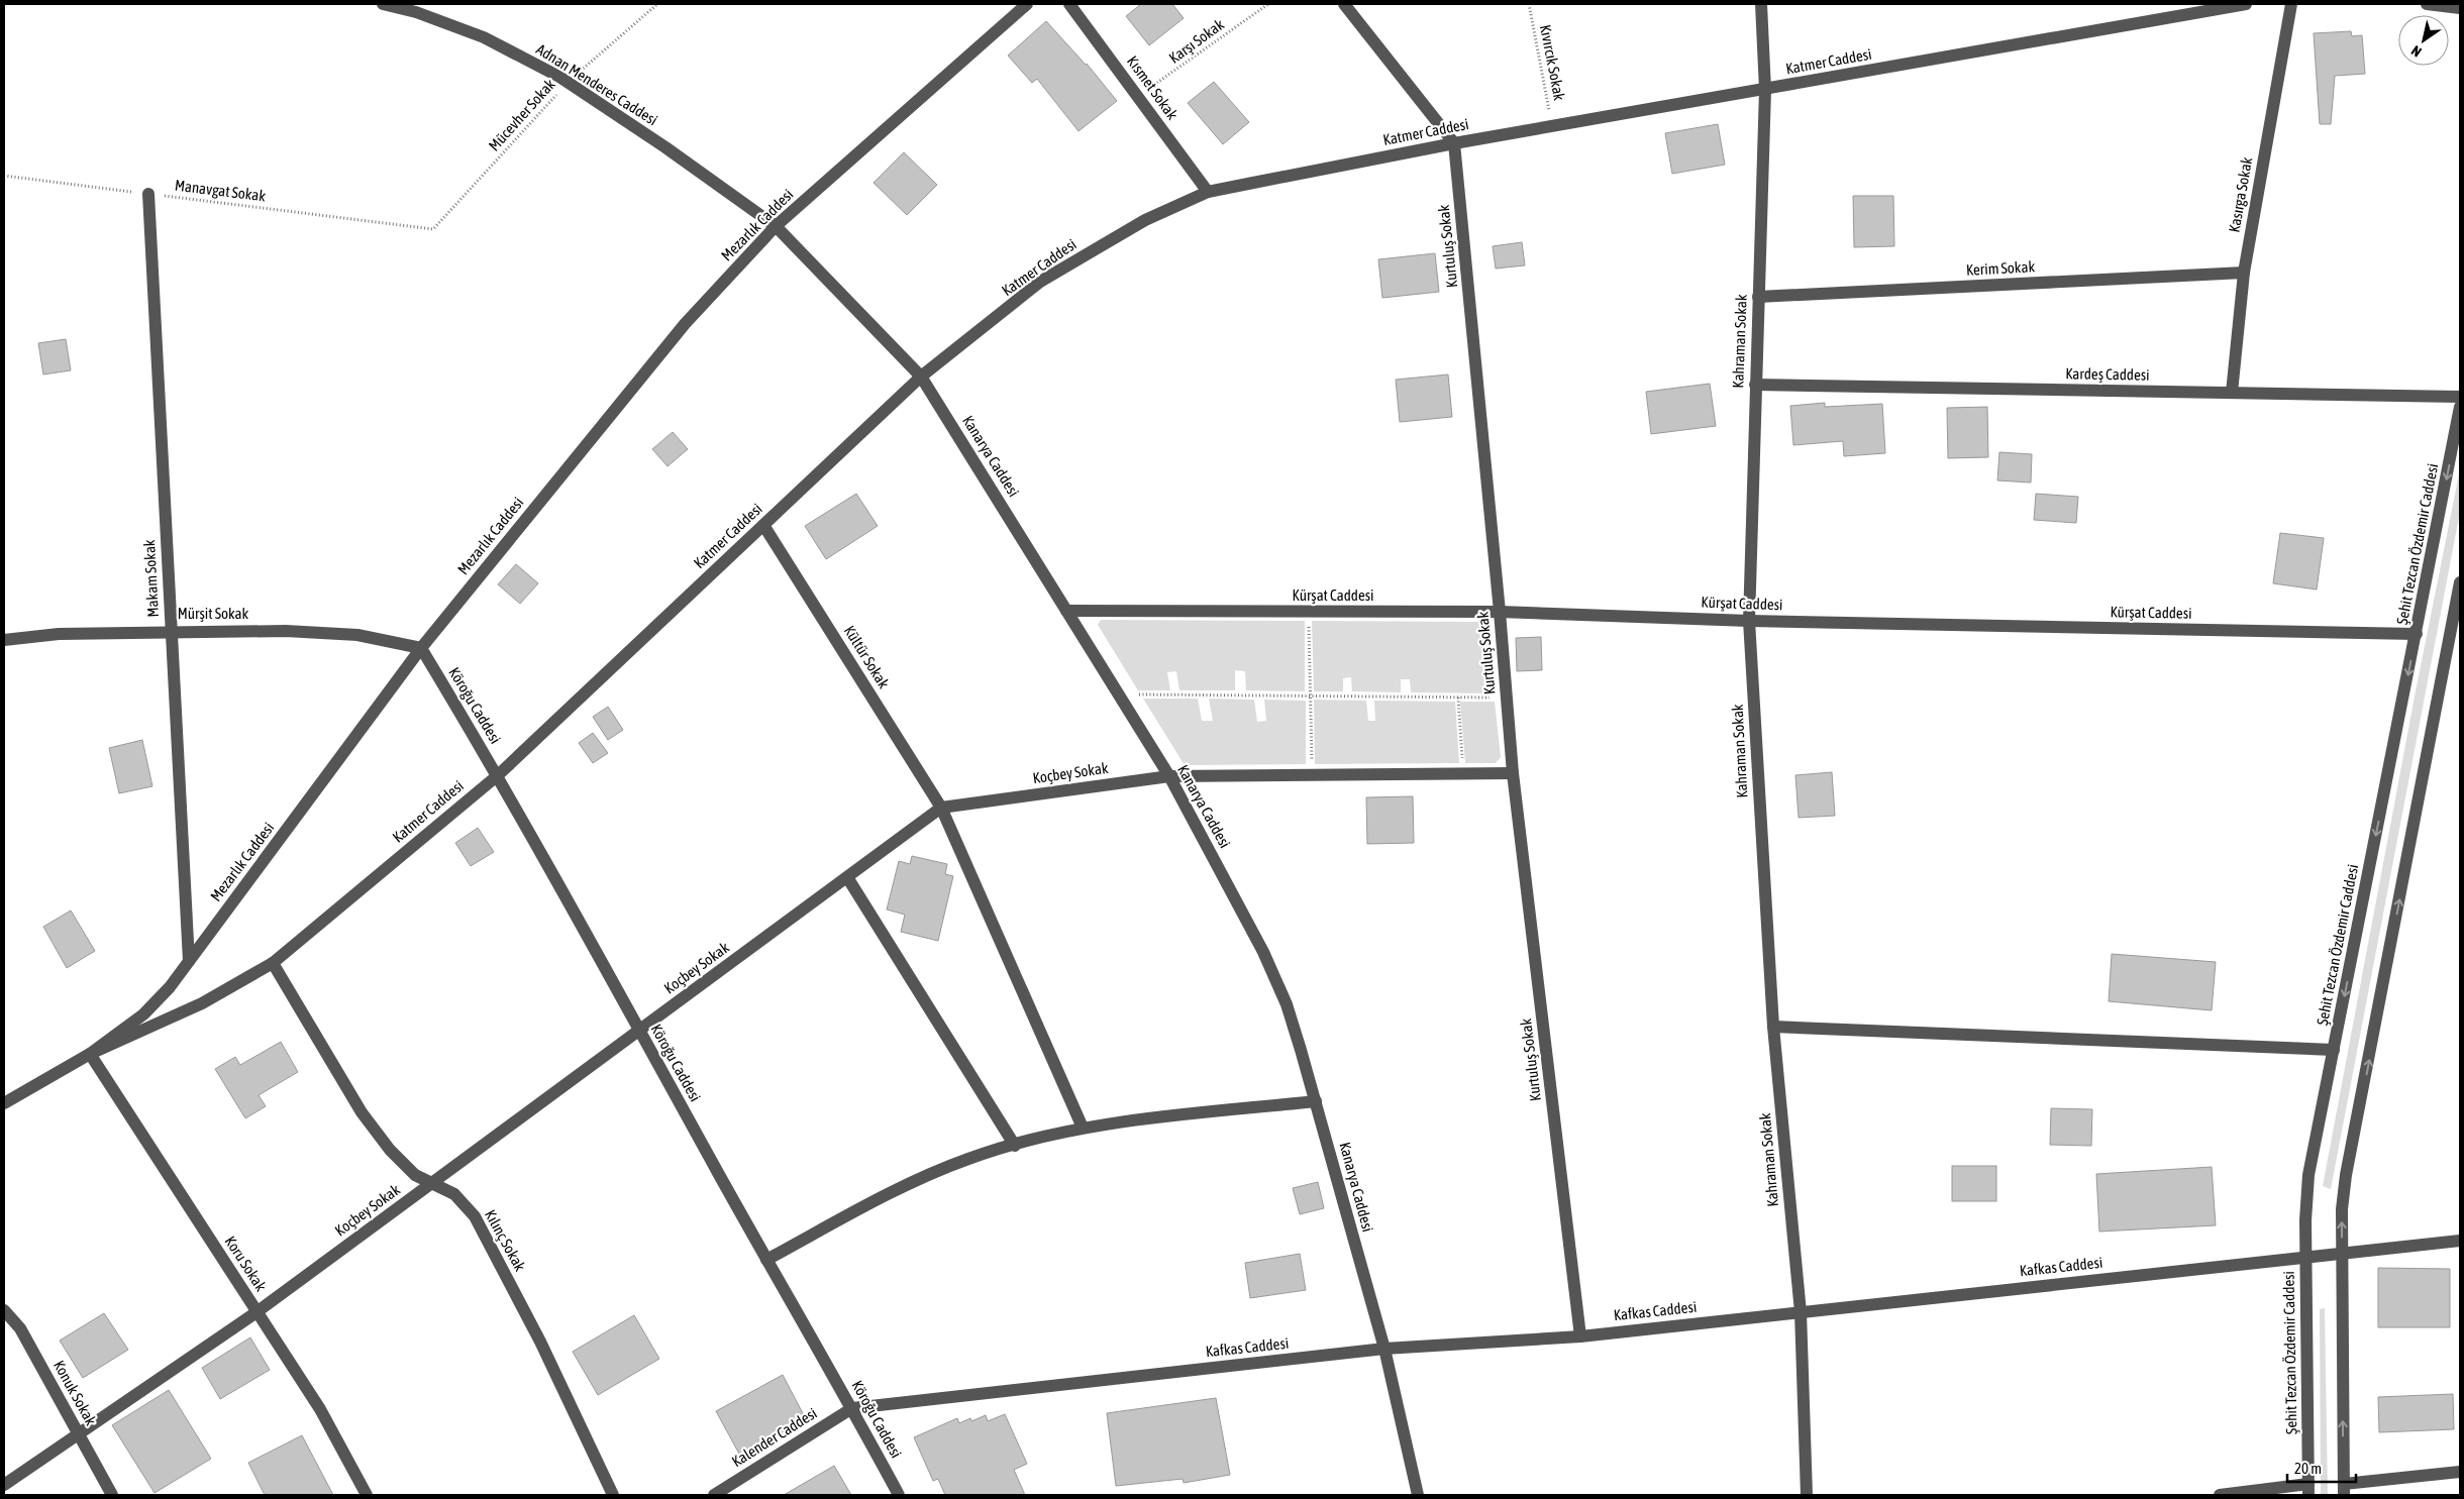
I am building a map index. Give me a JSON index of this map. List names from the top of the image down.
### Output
{
  "streets": {
    "street": [
      "Katmer Caddesi",
      "Adnan Menderes Caddesi",
      "Kısmet Sokak",
      "Kasırga Sokak",
      "Mezarlık Caddesi",
      "Kurtuluş Sokak",
      "Kerim Sokak",
      "Kahraman Sokak",
      "Kardeş Caddesi",
      "Kanarya Caddesi",
      "Şehit Tezcan Özdemir Caddesi",
      "Makam Sokak",
      "Kürşat Caddesi",
      "Mürşit Sokak",
      "Kültür Sokak",
      "Köroğu Caddesi",
      "Koçbey Sokak",
      "Kılınç Sokak",
      "Koru Sokak",
      "Kafkas Caddesi",
      "Konuk Sokak",
      "Kalender Caddesi"
    ],
    "path": [
      "Karşı Sokak",
      "Kıvırcık Sokak",
      "Mücevher Sokak",
      "Manavgat Sokak"
    ]
  },
  "crossings": [
    ["Karşı Sokak", "Kısmet Sokak"],
    ["Katmer Caddesi", "Kıvırcık Sokak"],
    ["Katmer Caddesi", "Kısmet Sokak"],
    ["Katmer Caddesi", "Mezarlık Caddesi"],
    ["Katmer Caddesi", "Kurtuluş Sokak"],
    ["Katmer Caddesi", "Kahraman Sokak"],
    ["Katmer Caddesi", "Kanarya Caddesi"],
    ["Katmer Caddesi", "Kültür Sokak"],
    ["Katmer Caddesi", "Köroğu Caddesi"],
    ["Katmer Caddesi", "Kılınç Sokak"],
    ["Katmer Caddesi", "Koru Sokak"],
    ["Adnan Menderes Caddesi", "Mücevher Sokak"],
    ["Adnan Menderes Caddesi", "Mezarlık Caddesi"],
    ["Adnan Menderes Caddesi", "Kanarya Caddesi"],
    ["Mücevher Sokak", "Manavgat Sokak"],
    ["Manavgat Sokak", "Makam Sokak"],
    ["Kasırga Sokak", "Kerim Sokak"],
    ["Kasırga Sokak", "Kardeş Caddesi"],
    ["Mezarlık Caddesi", "Kanarya Caddesi"],
    ["Mezarlık Caddesi", "Makam Sokak"],
    ["Mezarlık Caddesi", "Mürşit Sokak"],
    ["Mezarlık Caddesi", "Köroğu Caddesi"],
    ["Mezarlık Caddesi", "Koru Sokak"],
    ["Kurtuluş Sokak", "Kürşat Caddesi"],
    ["Kurtuluş Sokak", "Koçbey Sokak"],
    ["Kurtuluş Sokak", "Kafkas Caddesi"],
    ["Kerim Sokak", "Kahraman Sokak"],
    ["Kahraman Sokak", "Kardeş Caddesi"],
    ["Kahraman Sokak", "Kürşat Caddesi"],
    ["Kahraman Sokak", "Kafkas Caddesi"],
    ["Kanarya Caddesi", "Kürşat Caddesi"],
    ["Kanarya Caddesi", "Koçbey Sokak"],
    ["Kanarya Caddesi", "Kafkas Caddesi"],
    ["Şehit Tezcan Özdemir Caddesi", "Kürşat Caddesi"],
    ["Şehit Tezcan Özdemir Caddesi", "Kafkas Caddesi"],
    ["Makam Sokak", "Mürşit Sokak"],
    ["Mürşit Sokak", "Köroğu Caddesi"],
    ["Kültür Sokak", "Koçbey Sokak"],
    ["Köroğu Caddesi", "Koçbey Sokak"],
    ["Köroğu Caddesi", "Kafkas Caddesi"],
    ["Köroğu Caddesi", "Kalender Caddesi"],
    ["Koçbey Sokak", "Kılınç Sokak"],
    ["Koçbey Sokak", "Koru Sokak"],
    ["Koçbey Sokak", "Konuk Sokak"],
    ["Kafkas Caddesi", "Kalender Caddesi"]
  ],
  "scale_bar": "20 m",
  "north": "bottom left"
}
